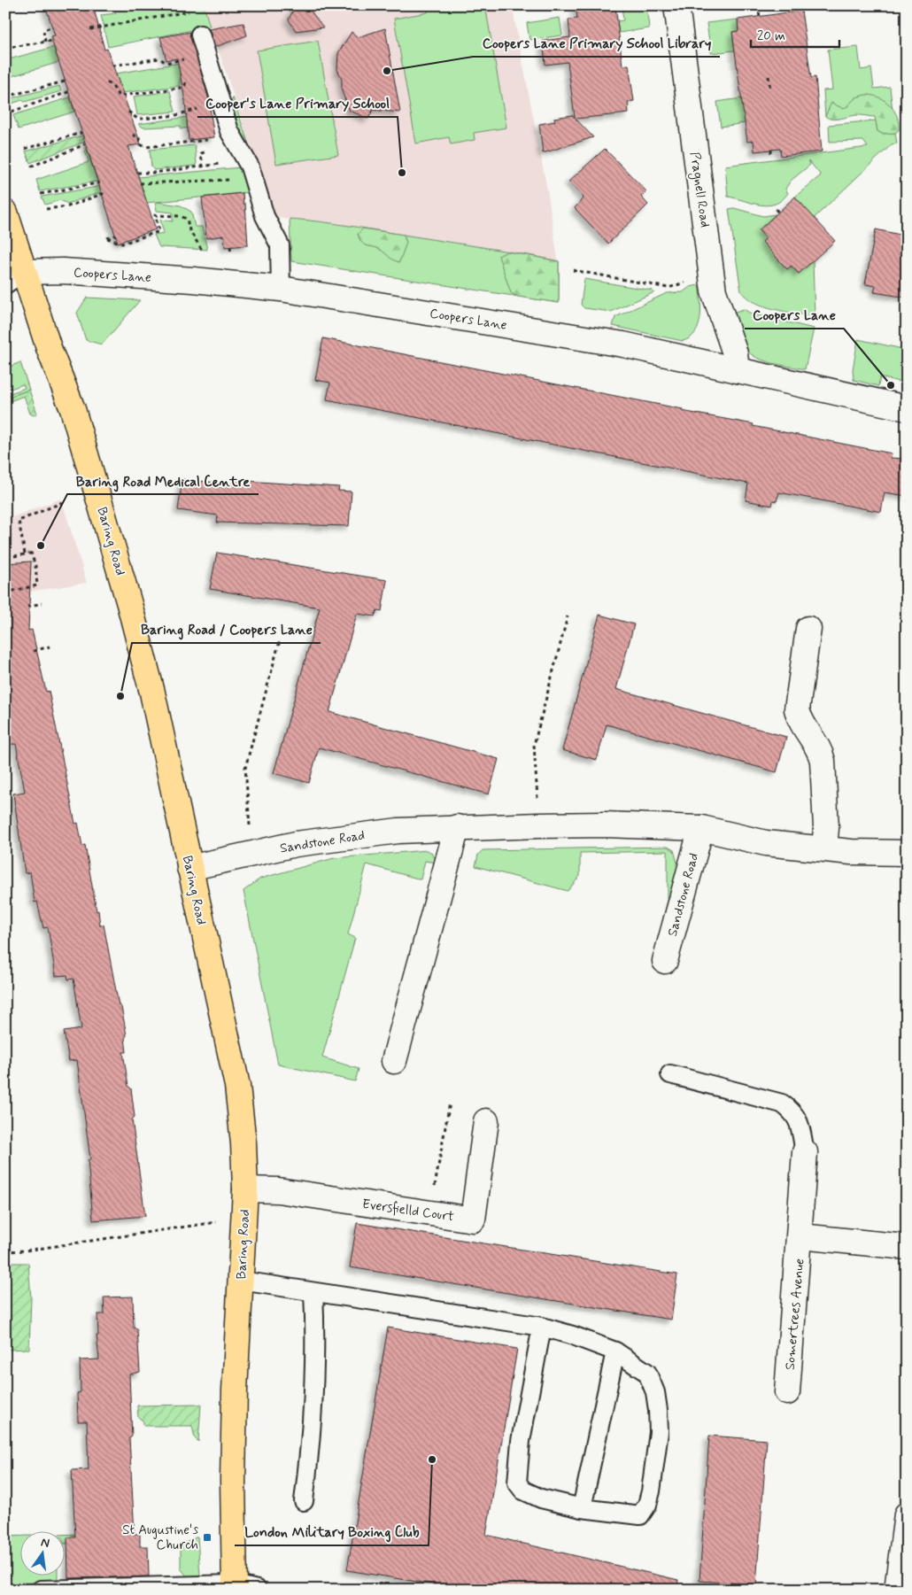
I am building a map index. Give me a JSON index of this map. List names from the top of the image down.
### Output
{
  "streets": {
    "main road": ["Baring Road"],
    "street": [
      "Pragnell Road",
      "Coopers Lane",
      "Sandstone Road",
      "Eversfielld Court",
      "Somertrees Avenue"
    ]
  },
  "crossings": [
    ["Pragnell Road", "Coopers Lane"],
    ["Coopers Lane", "Baring Road"],
    ["Baring Road", "Sandstone Road"],
    ["Baring Road", "Eversfielld Court"]
  ],
  "places": {
    "other": [
      "Coopers Lane Primary School Library",
      "Cooper's Lane Primary School",
      "Coopers Lane",
      "Baring Road Medical Centre",
      "Baring Road / Coopers Lane",
      "London Military Boxing Club"
    ],
    "transit": ["St Augustine's Church"]
  },
  "scale_bar": "20 m",
  "north": "top"
}
